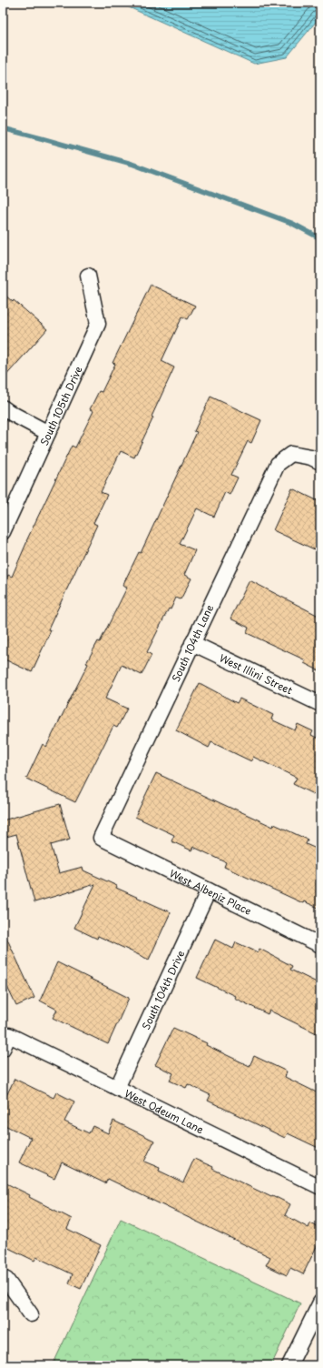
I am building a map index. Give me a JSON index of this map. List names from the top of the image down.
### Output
{
  "streets": {
    "street": [
      "South 105th Drive",
      "South 104th Lane",
      "West Illini Street",
      "West Albeniz Place",
      "South 104th Drive",
      "West Odeum Lane"
    ]
  },
  "crossings": [
    ["South 104th Lane", "West Illini Street"],
    ["South 104th Lane", "West Albeniz Place"],
    ["West Albeniz Place", "South 104th Drive"],
    ["South 104th Drive", "West Odeum Lane"]
  ]
}
